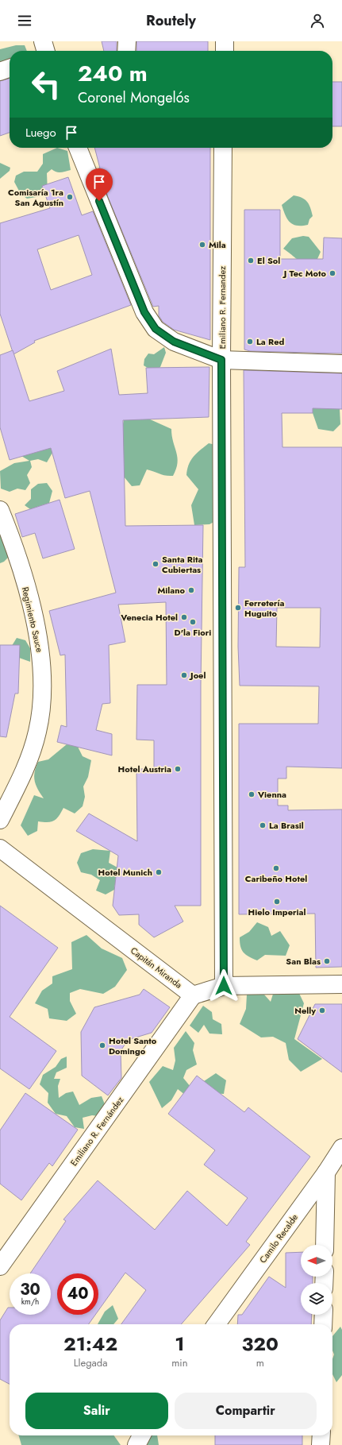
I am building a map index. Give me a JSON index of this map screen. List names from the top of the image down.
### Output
{
  "streets": {
    "street": [
      "Emiliano R. Fernandez",
      "Regimiento Sauce",
      "Capitán Miranda",
      "Emiliano R. Fernández",
      "Camilo Recalde"
    ]
  },
  "crossings": [
    ["Capitán Miranda", "Emiliano R. Fernández"]
  ],
  "places": [
    "Comisaría 1ra San Agustín",
    "Mila",
    "El Sol",
    "J Tec Moto",
    "La Red",
    "Santa Rita Cubiertas",
    "Milano",
    "Ferretería Huguito",
    "Venecia Hotel",
    "D'la Fiori",
    "Joel",
    "Hotel Austria",
    "Vienna",
    "La Brasil",
    "Caribeño Hotel",
    "Hotel Munich",
    "Hielo Imperial",
    "San Blas",
    "Nelly",
    "Hotel Santo Domingo"
  ],
  "north": "left",
  "page": {
    "header": "Routely",
    "turn": ["240 m", "Coronel Mongelós"],
    "then": "Luego",
    "speed": "30 km/h",
    "limit": "40",
    "eta": [
      "21:42",
      "Llegada",
      "1",
      "min",
      "320",
      "m"
    ],
    "buttons": ["Salir", "Compartir"]
  }
}
